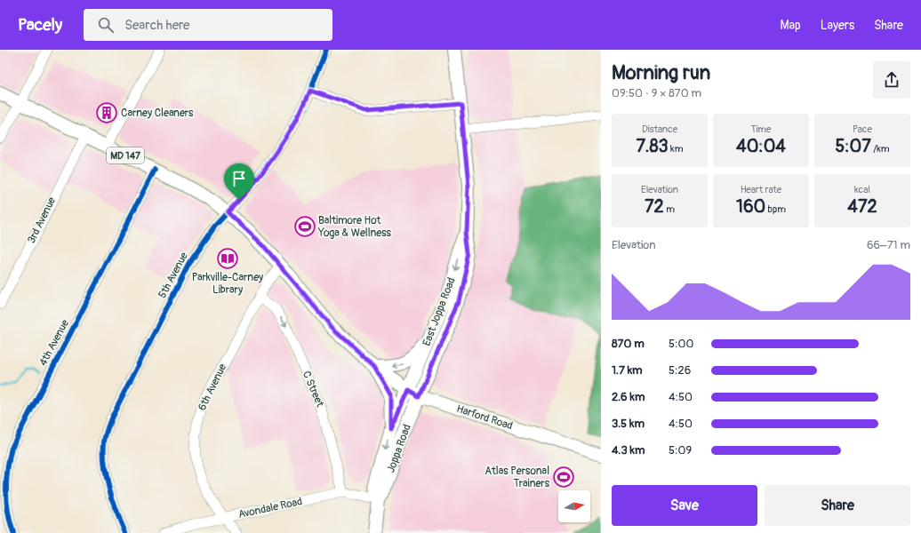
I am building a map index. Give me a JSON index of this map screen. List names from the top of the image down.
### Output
{
  "streets": {
    "main road": [
      "MD 147",
      "East Joppa Road",
      "Harford Road",
      "Joppa Road"
    ],
    "street": [
      "3rd Avenue",
      "5th Avenue",
      "4th Avenue",
      "6th Avenue",
      "C Street",
      "Avondale Road"
    ]
  },
  "crossings": [
    ["MD 147", "3rd Avenue"],
    ["MD 147", "5th Avenue"],
    ["MD 147", "4th Avenue"],
    ["MD 147", "6th Avenue"],
    ["MD 147", "Harford Road"],
    ["East Joppa Road", "Harford Road"],
    ["East Joppa Road", "Joppa Road"],
    ["6th Avenue", "C Street"],
    ["6th Avenue", "Avondale Road"],
    ["C Street", "Avondale Road"],
    ["Harford Road", "Joppa Road"],
    ["Joppa Road", "Avondale Road"]
  ],
  "one_way": ["C Street"],
  "places": {
    "building": ["Carney Cleaners"],
    "sports": ["Baltimore Hot Yoga & Wellness", "Atlas Personal Trainers"],
    "library": ["Parkville-Carney Library"]
  },
  "north": "right",
  "page": {
    "header": "Pacely",
    "search": "Search here",
    "nav": ["Map", "Layers", "Share"],
    "heading": ["Morning run", "09:50 · 9 × 870 m"],
    "stats": [
      ["Distance", "7.83 km"],
      ["Time", "40:04"],
      ["Pace", "5:07 /km"],
      ["Elevation", "72 m"],
      ["Heart rate", "160 bpm"],
      ["kcal", "472"]
    ],
    "chart": ["Elevation", "66–71 m"],
    "list": [
      {
        "name": "870 m",
        "note": "5:00"
      },
      {
        "name": "1.7 km",
        "note": "5:26"
      },
      {
        "name": "2.6 km",
        "note": "4:50"
      },
      {
        "name": "3.5 km",
        "note": "4:50"
      },
      {
        "name": "4.3 km",
        "note": "5:09"
      }
    ],
    "buttons": ["Save", "Share"]
  }
}
